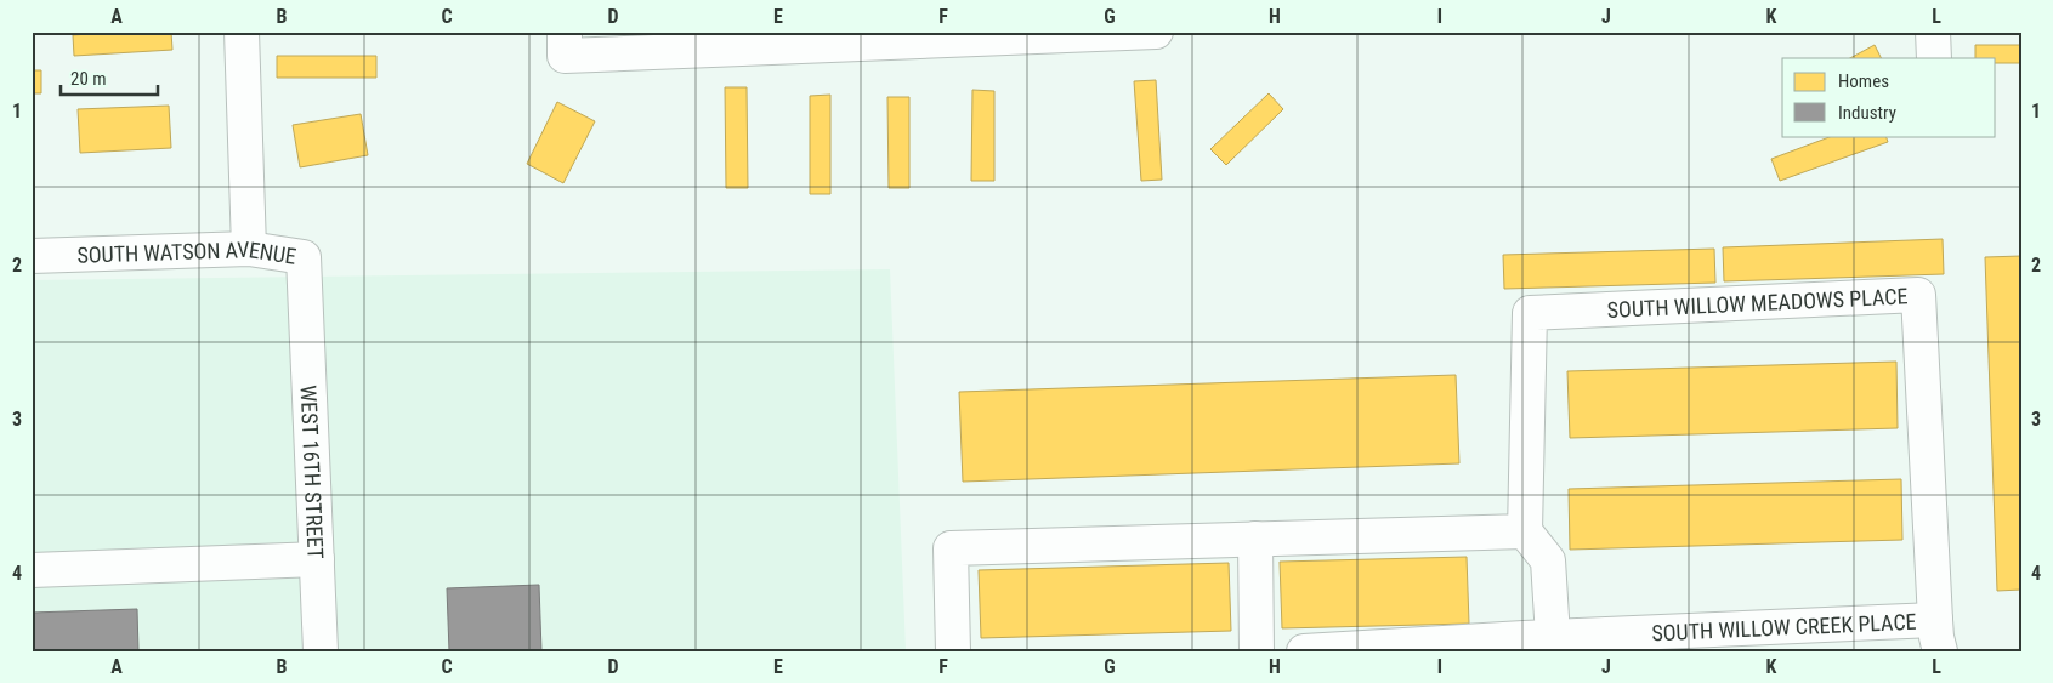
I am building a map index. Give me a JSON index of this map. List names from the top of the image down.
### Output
{
  "streets": {
    "street": [
      "SOUTH WATSON AVENUE",
      "SOUTH WILLOW MEADOWS PLACE",
      "WEST 16TH STREET",
      "SOUTH WILLOW CREEK PLACE"
    ]
  },
  "crossings": [
    ["SOUTH WATSON AVENUE", "WEST 16TH STREET"],
    ["SOUTH WILLOW MEADOWS PLACE", "SOUTH WILLOW CREEK PLACE"]
  ],
  "legend": ["Homes", "Industry"],
  "scale_bar": "20 m",
  "grid": {
    "columns": [
      "A",
      "B",
      "C",
      "D",
      "E",
      "F",
      "G",
      "H",
      "I",
      "J",
      "K",
      "L"
    ],
    "rows": [
      "1",
      "2",
      "3",
      "4"
    ]
  }
}
